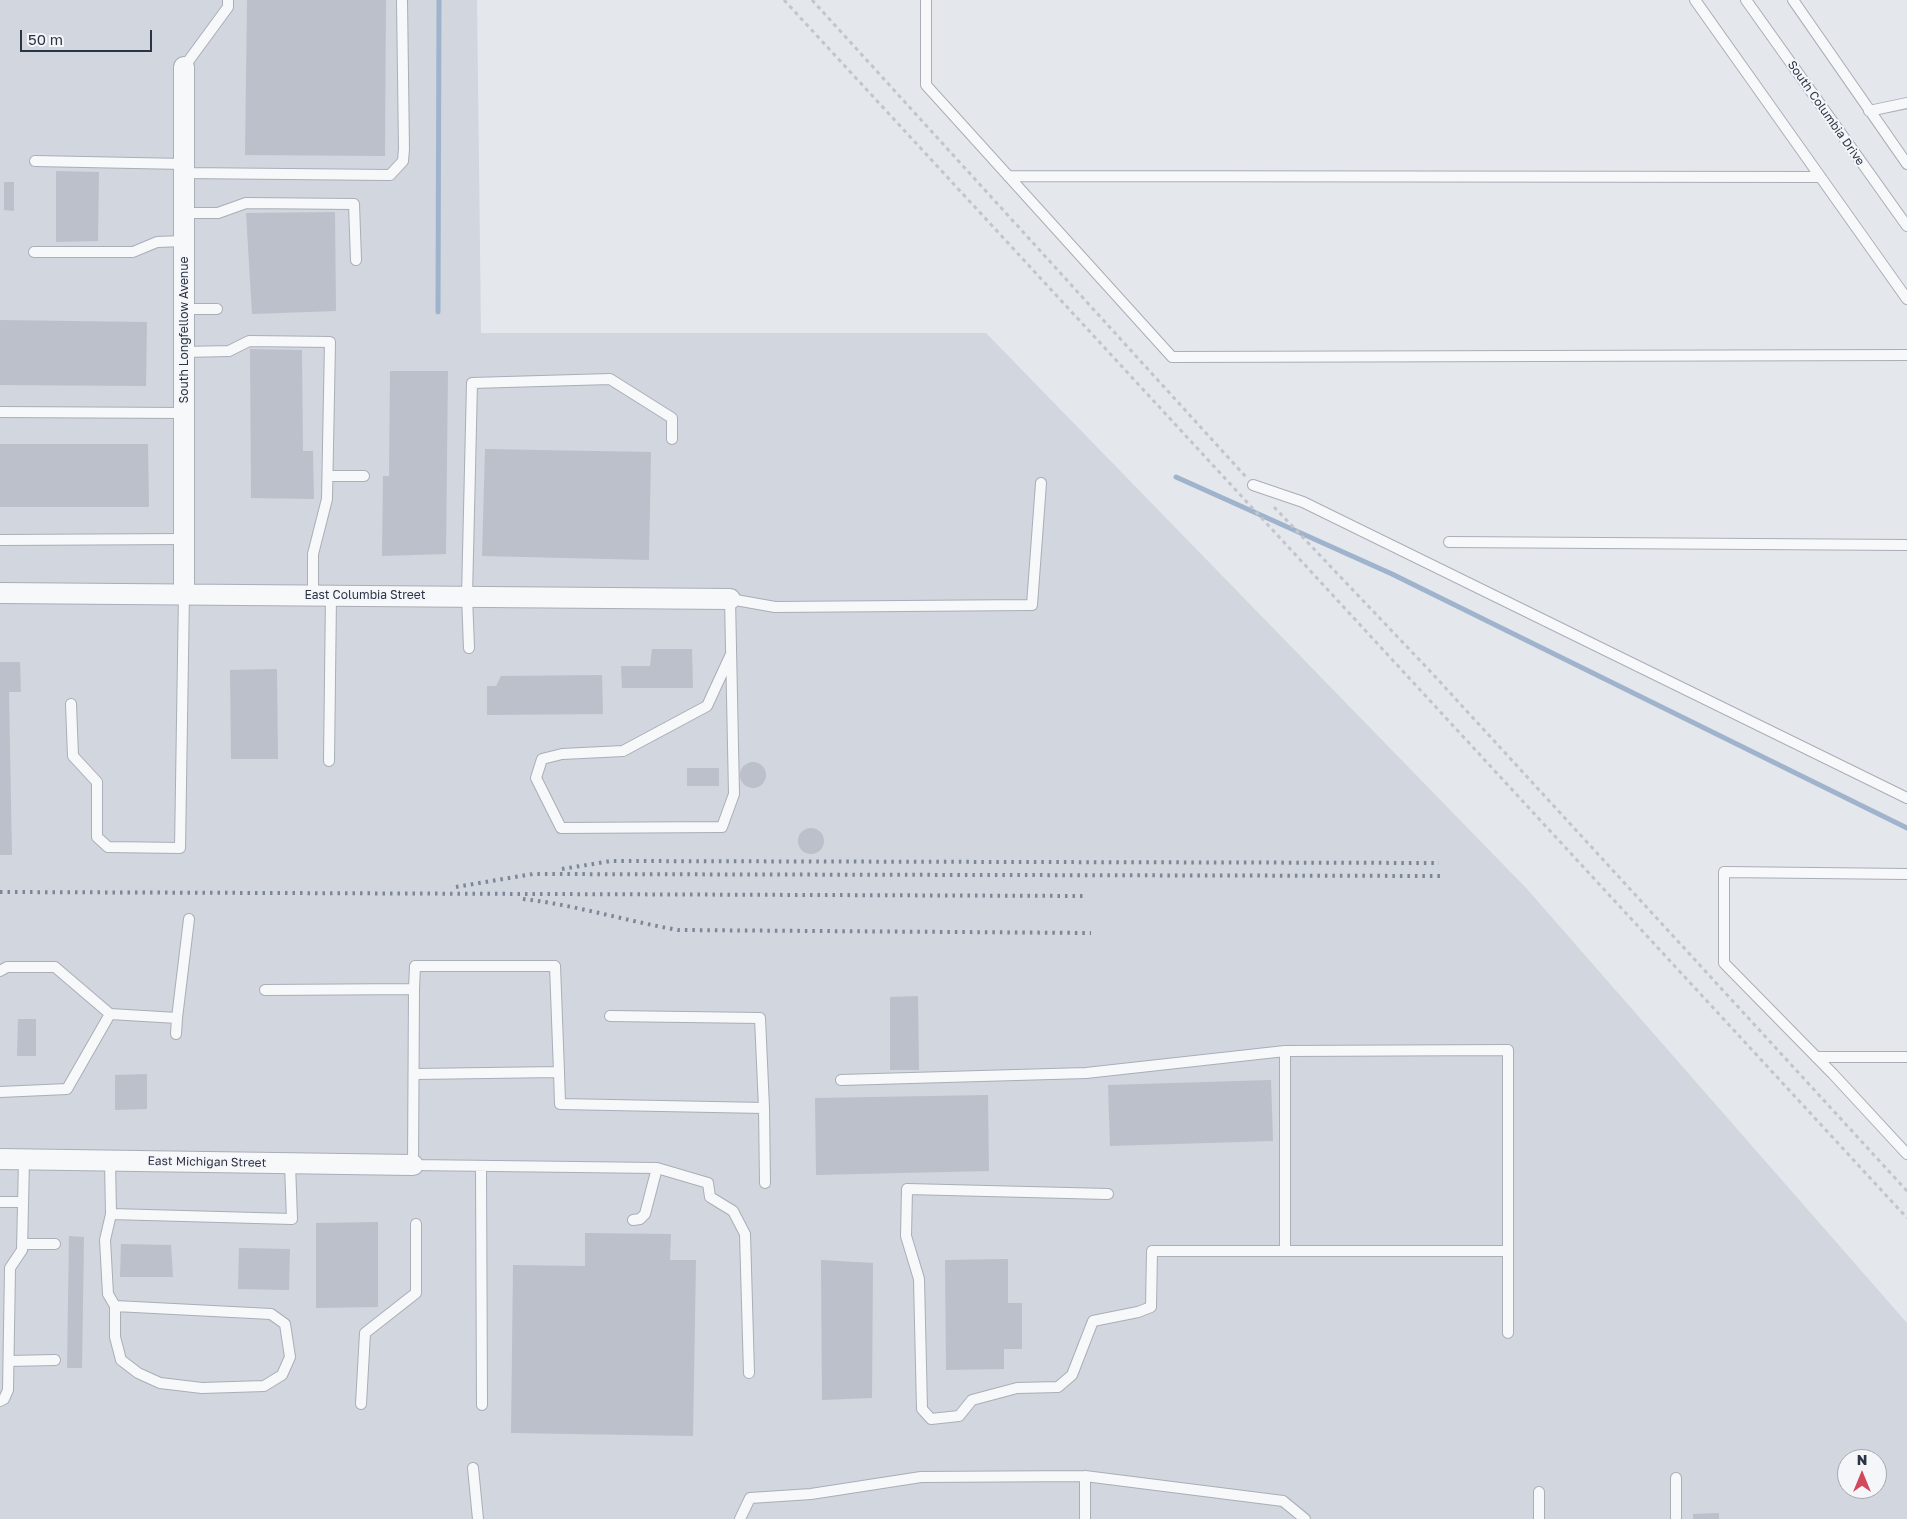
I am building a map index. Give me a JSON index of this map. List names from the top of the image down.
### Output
{
  "streets": {
    "street": ["South Longfellow Avenue", "East Columbia Street", "East Michigan Street"],
    "lane": ["South Columbia Drive"]
  },
  "crossings": [
    ["South Longfellow Avenue", "East Columbia Street"]
  ],
  "scale_bar": "50 m",
  "north": "top"
}
